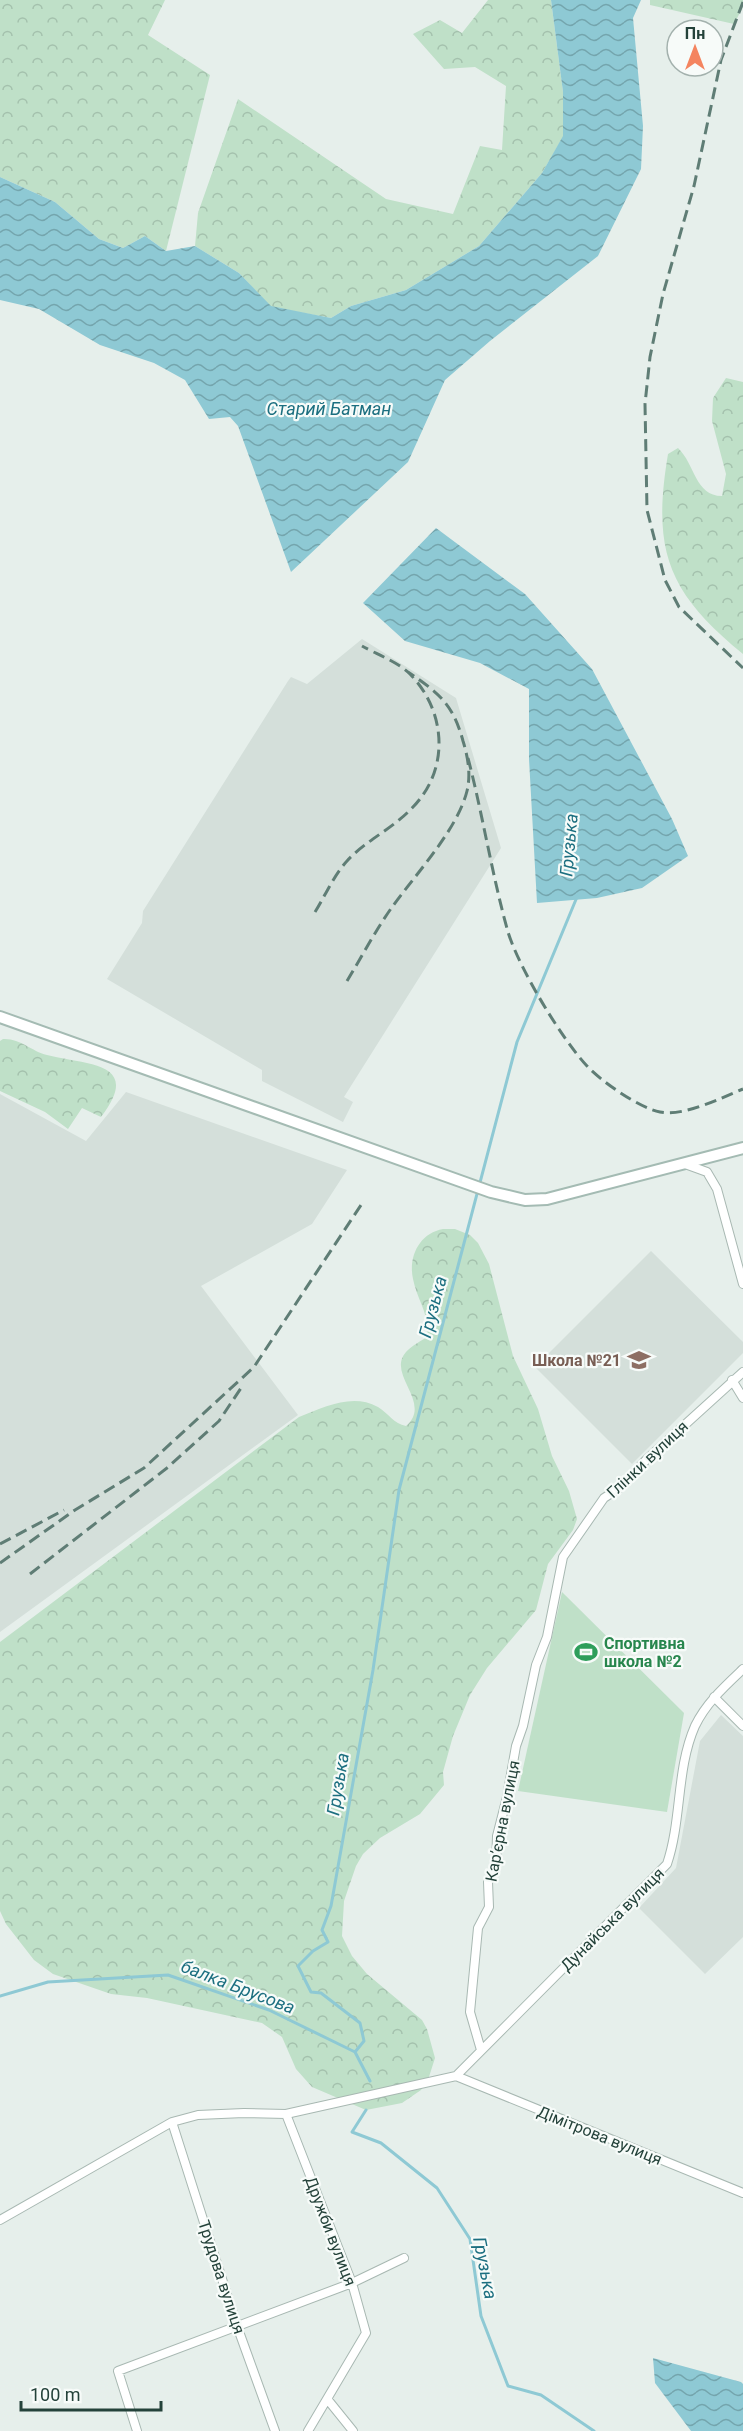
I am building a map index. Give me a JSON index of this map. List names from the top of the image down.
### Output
{
  "streets": {
    "street": [
      "Глінки вулиця",
      "Кар’єрна вулиця",
      "Дунайська вулиця",
      "Дімітрова вулиця",
      "Дружби вулиця",
      "Трудова вулиця"
    ]
  },
  "crossings": [
    ["Глінки вулиця", "Кар’єрна вулиця"],
    ["Кар’єрна вулиця", "Дунайська вулиця"],
    ["Дунайська вулиця", "Дімітрова вулиця"]
  ],
  "water": ["Старий Батман", "Грузька", "балка Брусова"],
  "places": {
    "school or university": ["Школа №21"],
    "sports": ["Спортивна школа №2"]
  },
  "scale_bar": "100 m",
  "north": "top"
}
